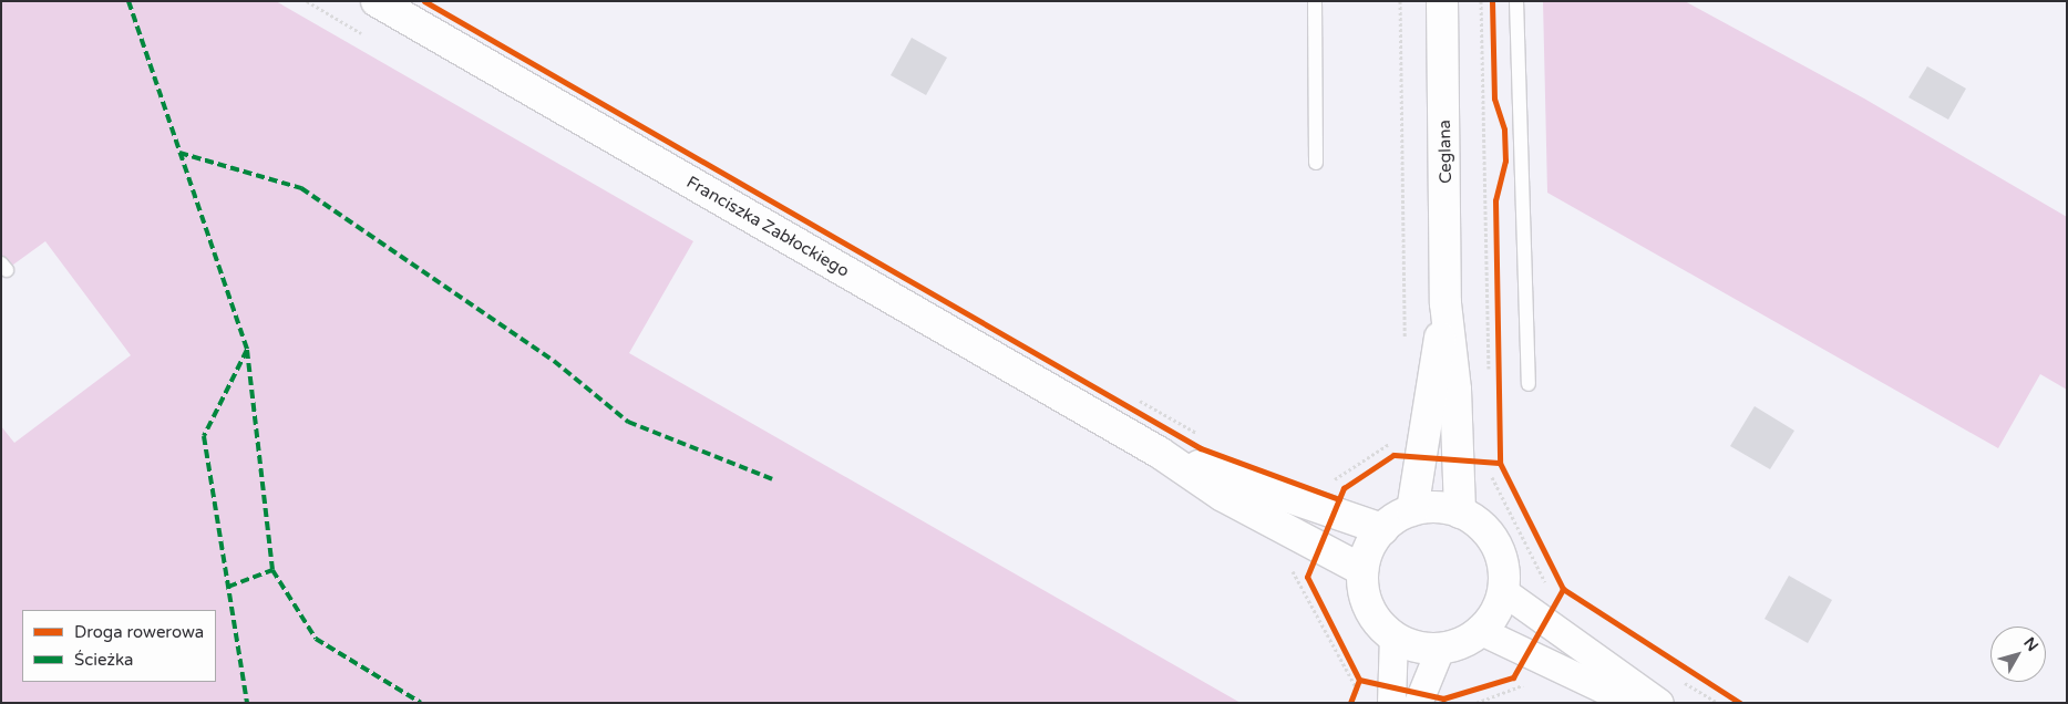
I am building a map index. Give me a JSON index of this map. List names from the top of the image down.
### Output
{
  "streets": {
    "street": ["Ceglana", "Franciszka Zabłockiego"]
  },
  "crossings": [
    ["Ceglana", "Franciszka Zabłockiego"]
  ],
  "legend": ["Droga rowerowa", "Ścieżka"],
  "north": "top right"
}
